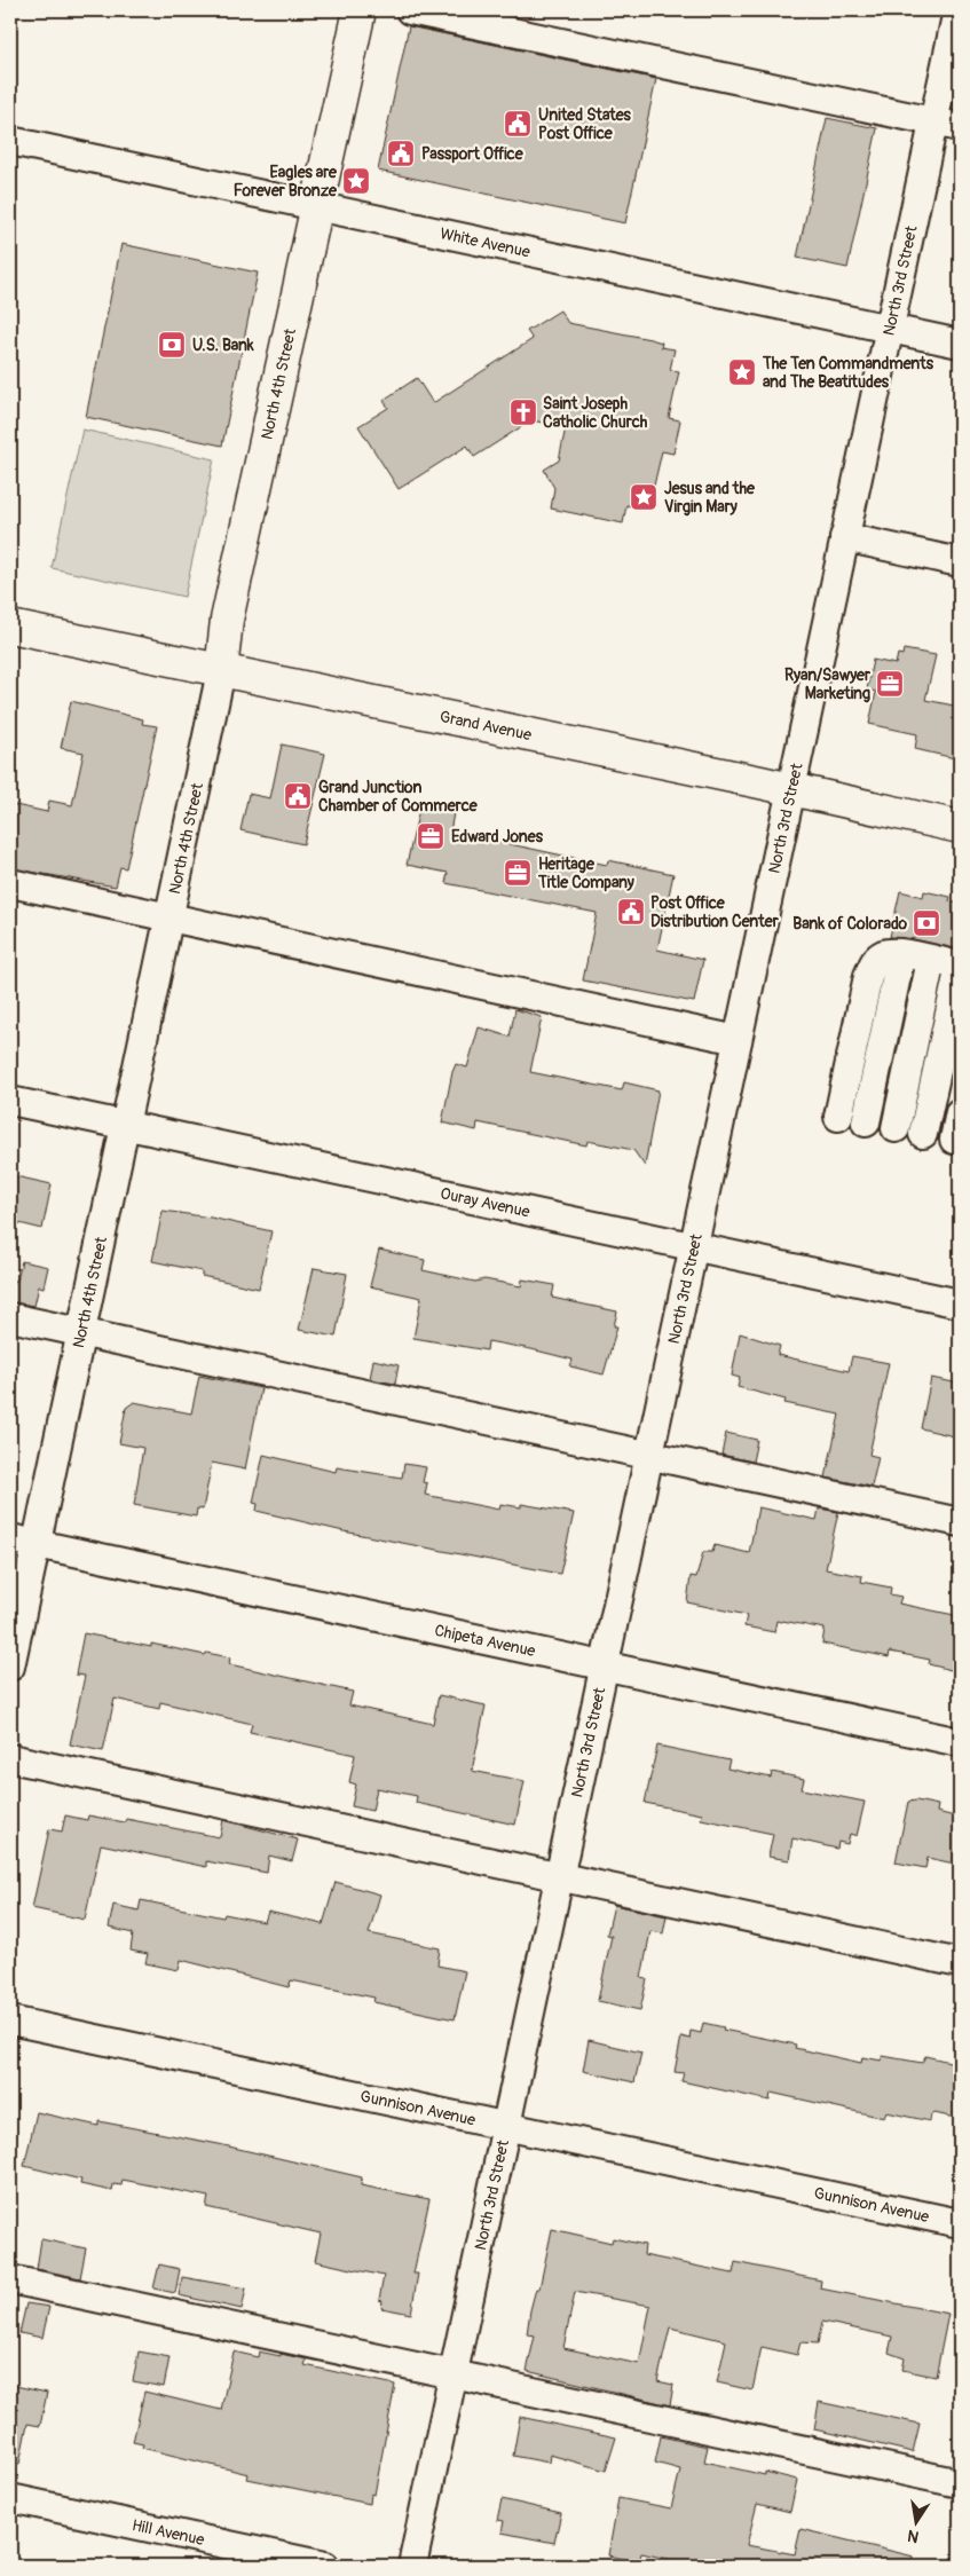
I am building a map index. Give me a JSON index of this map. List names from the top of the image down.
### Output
{
  "streets": {
    "main road": ["North 4th Street", "Grand Avenue"],
    "street": [
      "White Avenue",
      "North 3rd Street",
      "Ouray Avenue",
      "Chipeta Avenue",
      "Gunnison Avenue",
      "Hill Avenue"
    ]
  },
  "crossings": [
    ["White Avenue", "North 3rd Street"],
    ["White Avenue", "North 4th Street"],
    ["North 3rd Street", "Grand Avenue"],
    ["North 3rd Street", "Ouray Avenue"],
    ["North 3rd Street", "Chipeta Avenue"],
    ["North 3rd Street", "Gunnison Avenue"],
    ["North 4th Street", "Grand Avenue"],
    ["North 4th Street", "Ouray Avenue"],
    ["North 4th Street", "Chipeta Avenue"]
  ],
  "places": {
    "public building": [
      "United States Post Office",
      "Passport Office",
      "Grand Junction Chamber of Commerce",
      "Post Office Distribution Center"
    ],
    "place": ["Eagles are Forever Bronze", "The Ten Commandments and The Beatitudes", "Jesus and the Virgin Mary"],
    "bank": ["U.S. Bank", "Bank of Colorado"],
    "church": ["Saint Joseph Catholic Church"],
    "office": ["Ryan/Sawyer Marketing", "Edward Jones", "Heritage Title Company"]
  },
  "north": "bottom"
}
